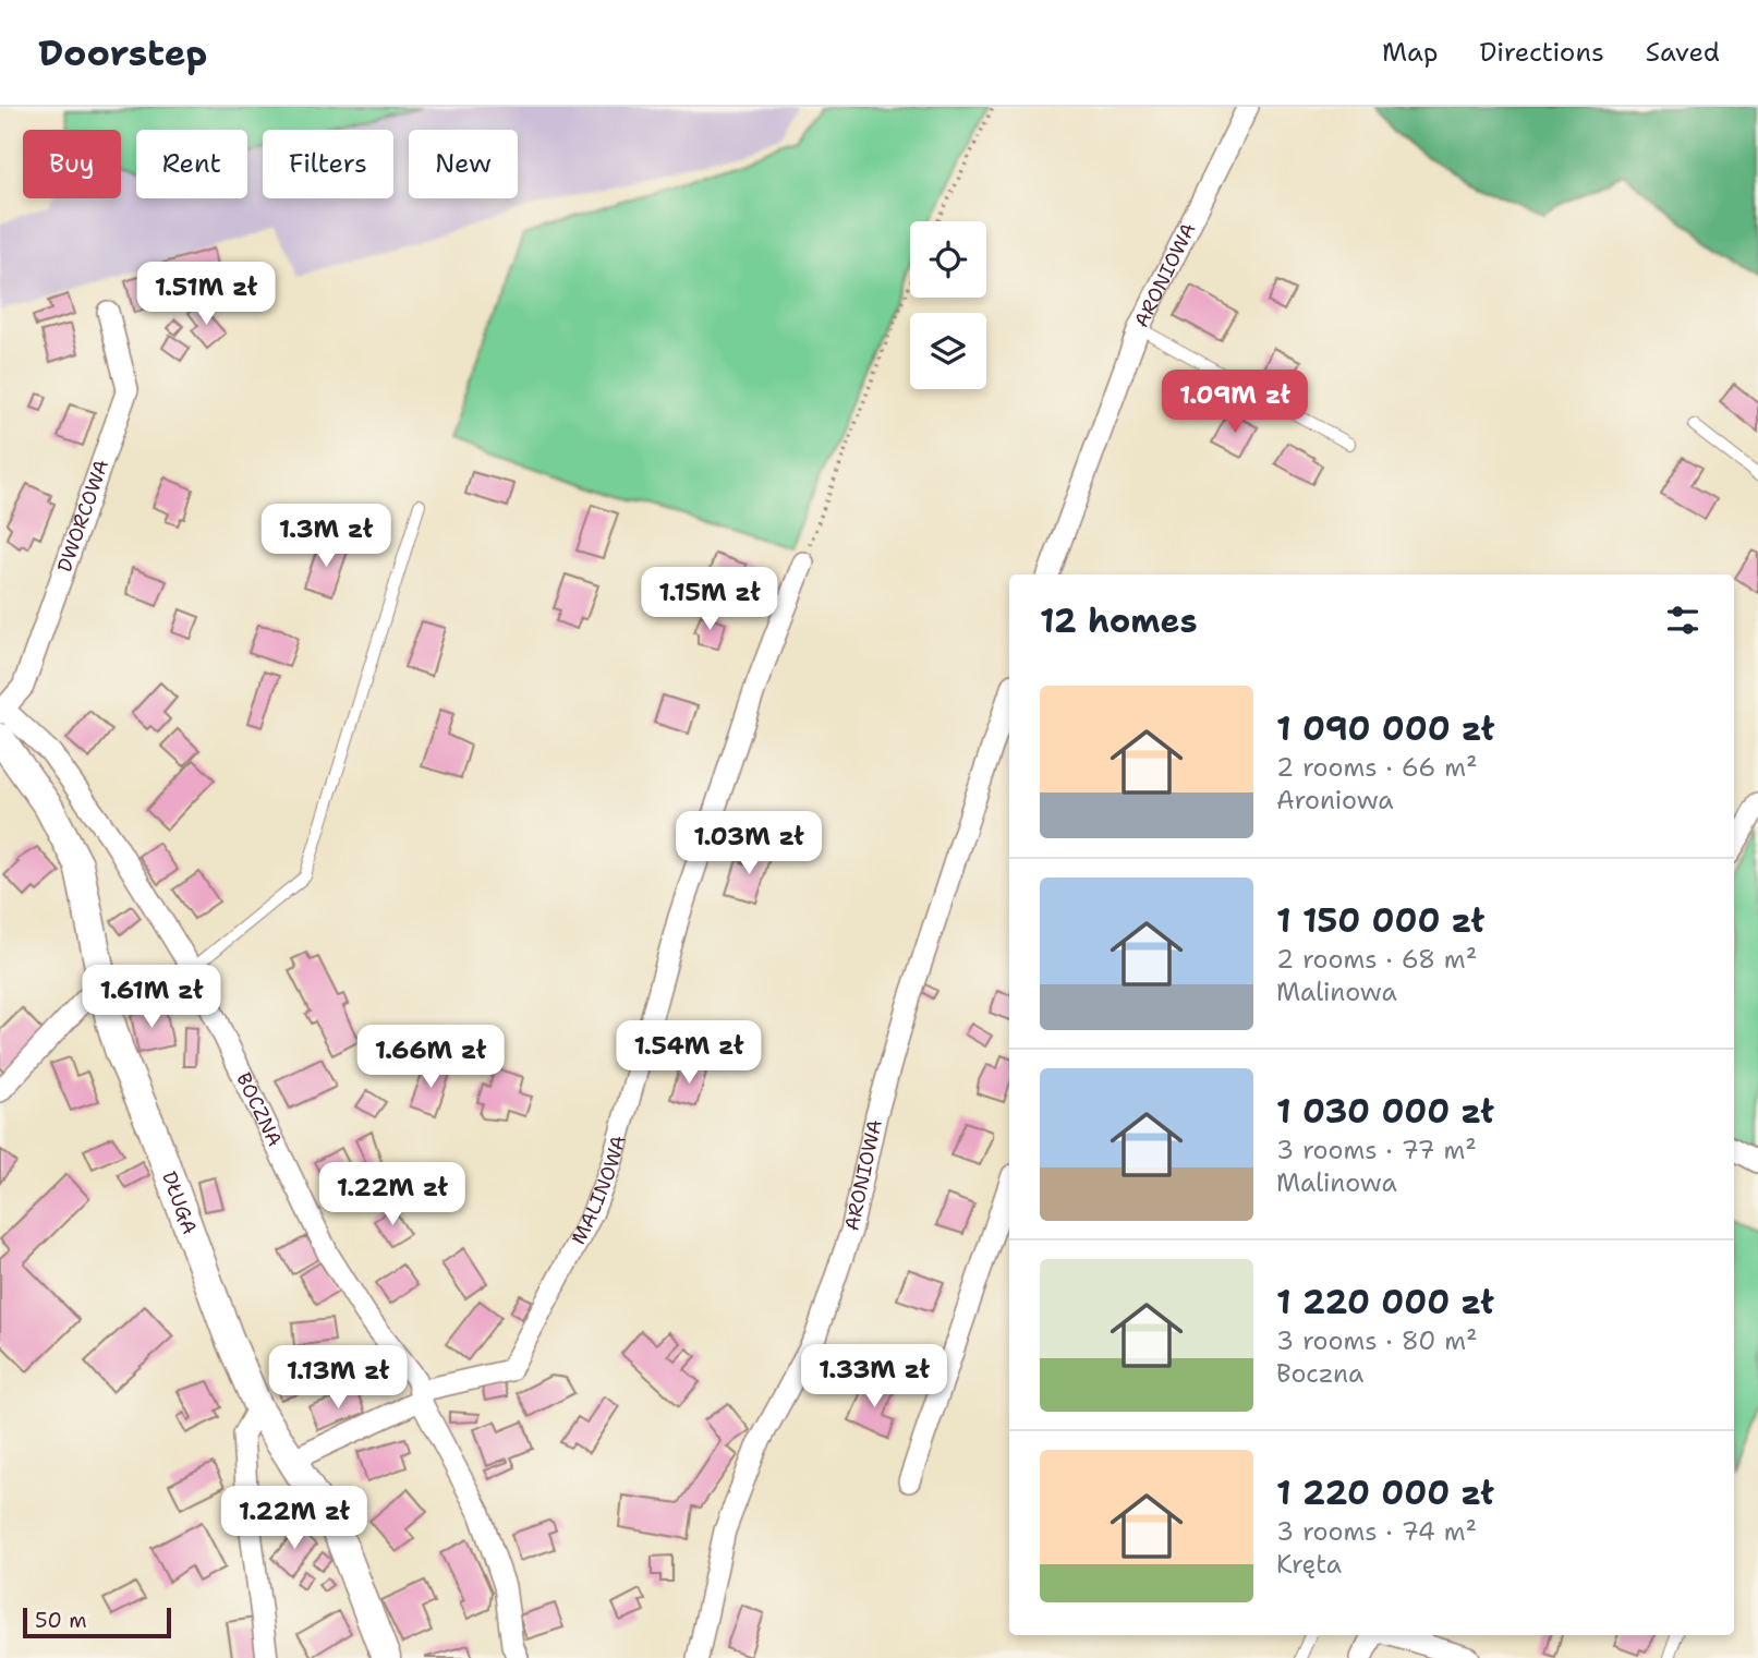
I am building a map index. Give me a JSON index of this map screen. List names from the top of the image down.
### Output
{
  "streets": {
    "street": [
      "ARONIOWA",
      "DWORCOWA",
      "BOCZNA",
      "MALINOWA",
      "DŁUGA"
    ]
  },
  "crossings": [
    ["DWORCOWA", "BOCZNA"],
    ["DWORCOWA", "DŁUGA"],
    ["BOCZNA", "MALINOWA"],
    ["BOCZNA", "DŁUGA"],
    ["MALINOWA", "DŁUGA"]
  ],
  "scale_bar": "50 m",
  "page": {
    "header": "Doorstep",
    "nav": ["Map", "Directions", "Saved"],
    "chip": [
      "Buy",
      "Rent",
      "Filters",
      "New"
    ],
    "price": [
      "1.51M zł",
      "1.09M zł",
      "1.3M zł",
      "1.15M zł",
      "1.03M zł",
      "1.61M zł",
      "1.54M zł",
      "1.66M zł",
      "1.22M zł",
      "1.33M zł",
      "1.13M zł",
      "1.22M zł"
    ],
    "heading": "12 homes",
    "list": [
      {
        "name": "1 090 000 zł",
        "note": "2 rooms · 66 m² · Aroniowa"
      },
      {
        "name": "1 150 000 zł",
        "note": "2 rooms · 68 m² · Malinowa"
      },
      {
        "name": "1 030 000 zł",
        "note": "3 rooms · 77 m² · Malinowa"
      },
      {
        "name": "1 220 000 zł",
        "note": "3 rooms · 80 m² · Boczna"
      },
      {
        "name": "1 220 000 zł",
        "note": "3 rooms · 74 m² · Kręta"
      }
    ],
    "scale": "50 m"
  }
}
